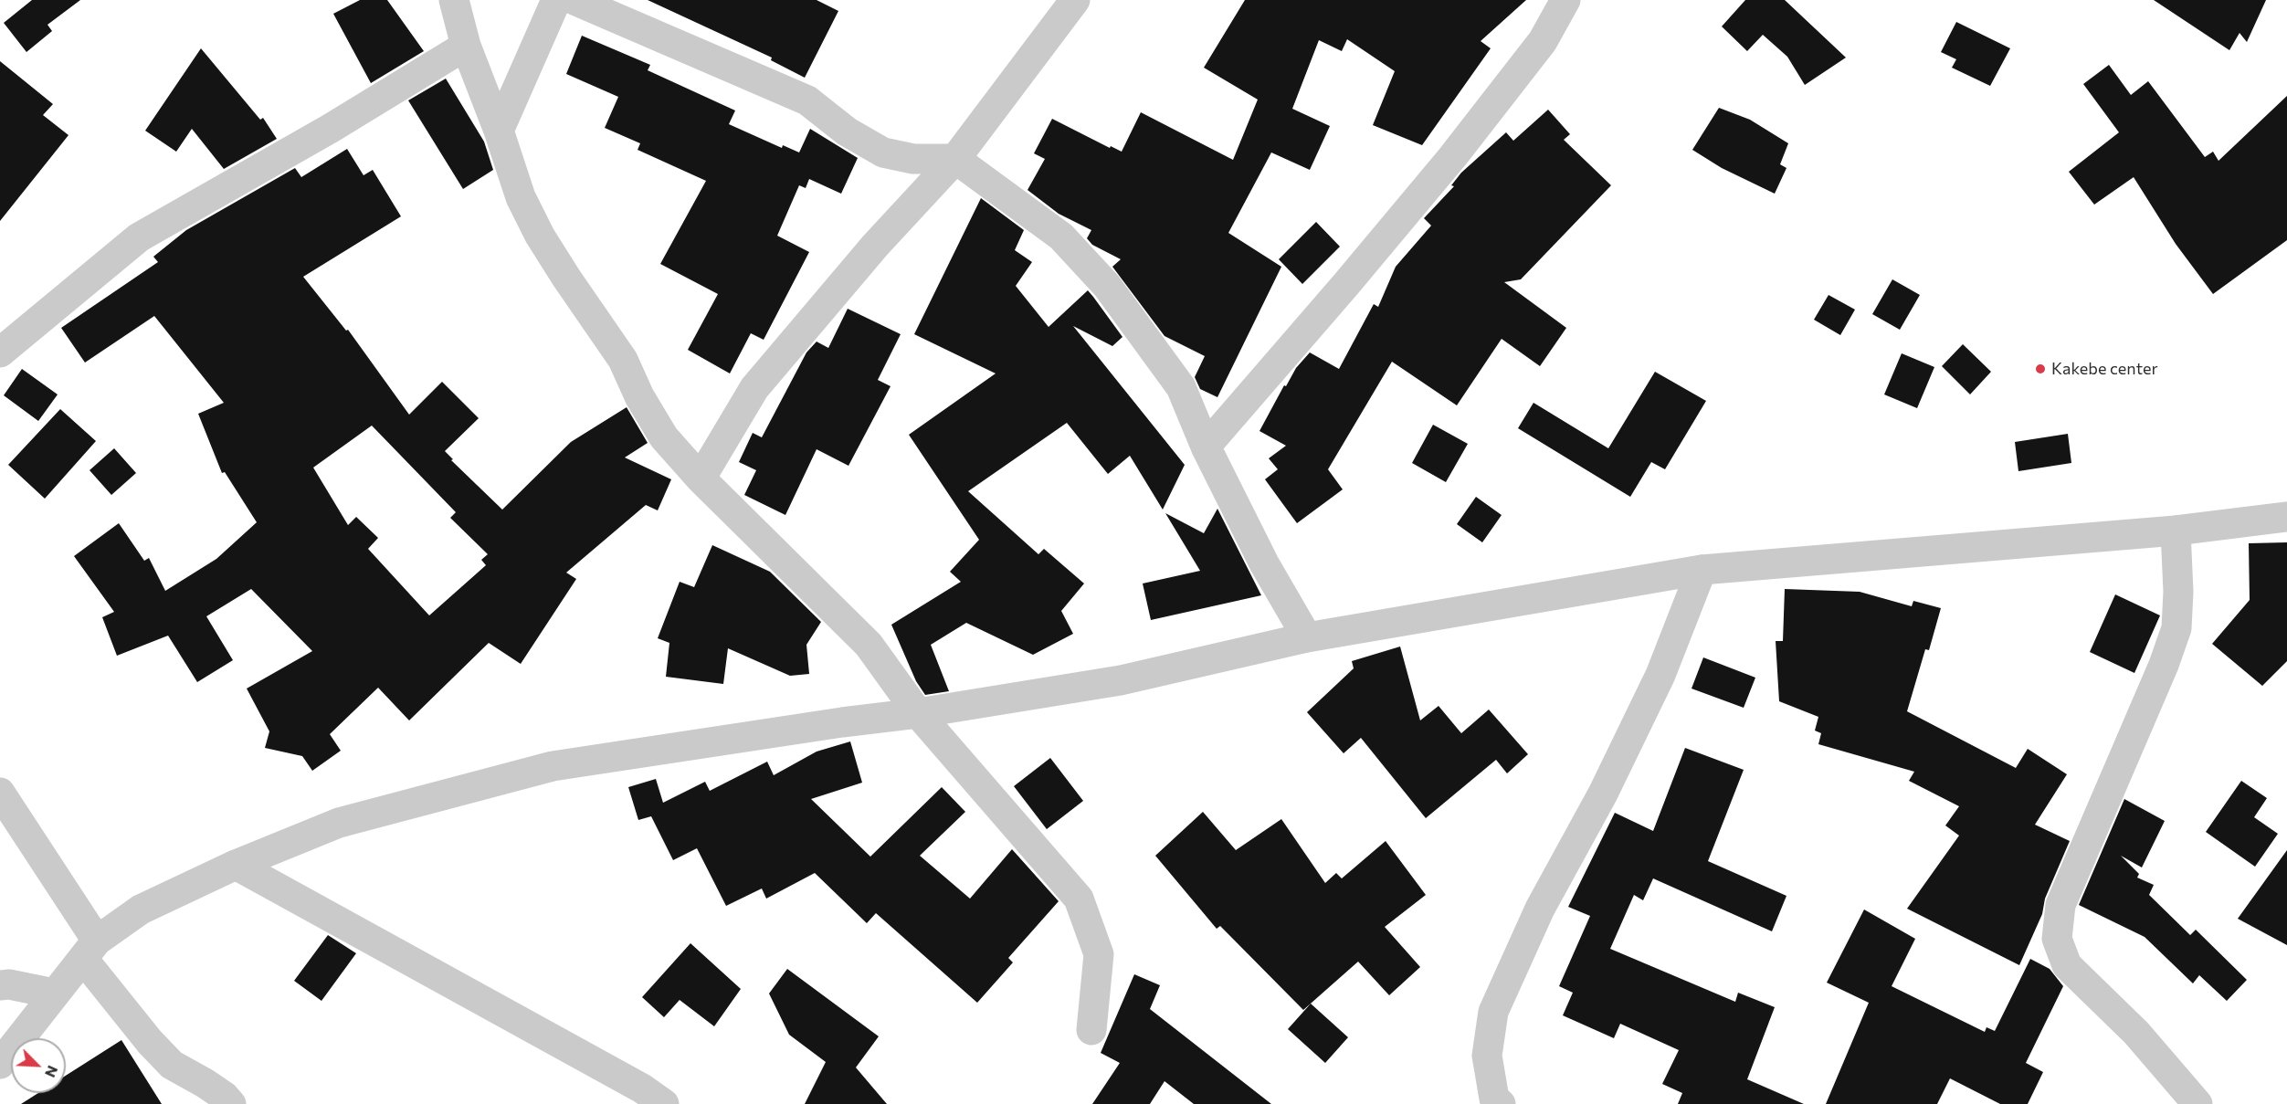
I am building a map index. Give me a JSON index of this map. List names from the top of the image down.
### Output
{
  "places": ["Kakebe center"],
  "north": "bottom right"
}
